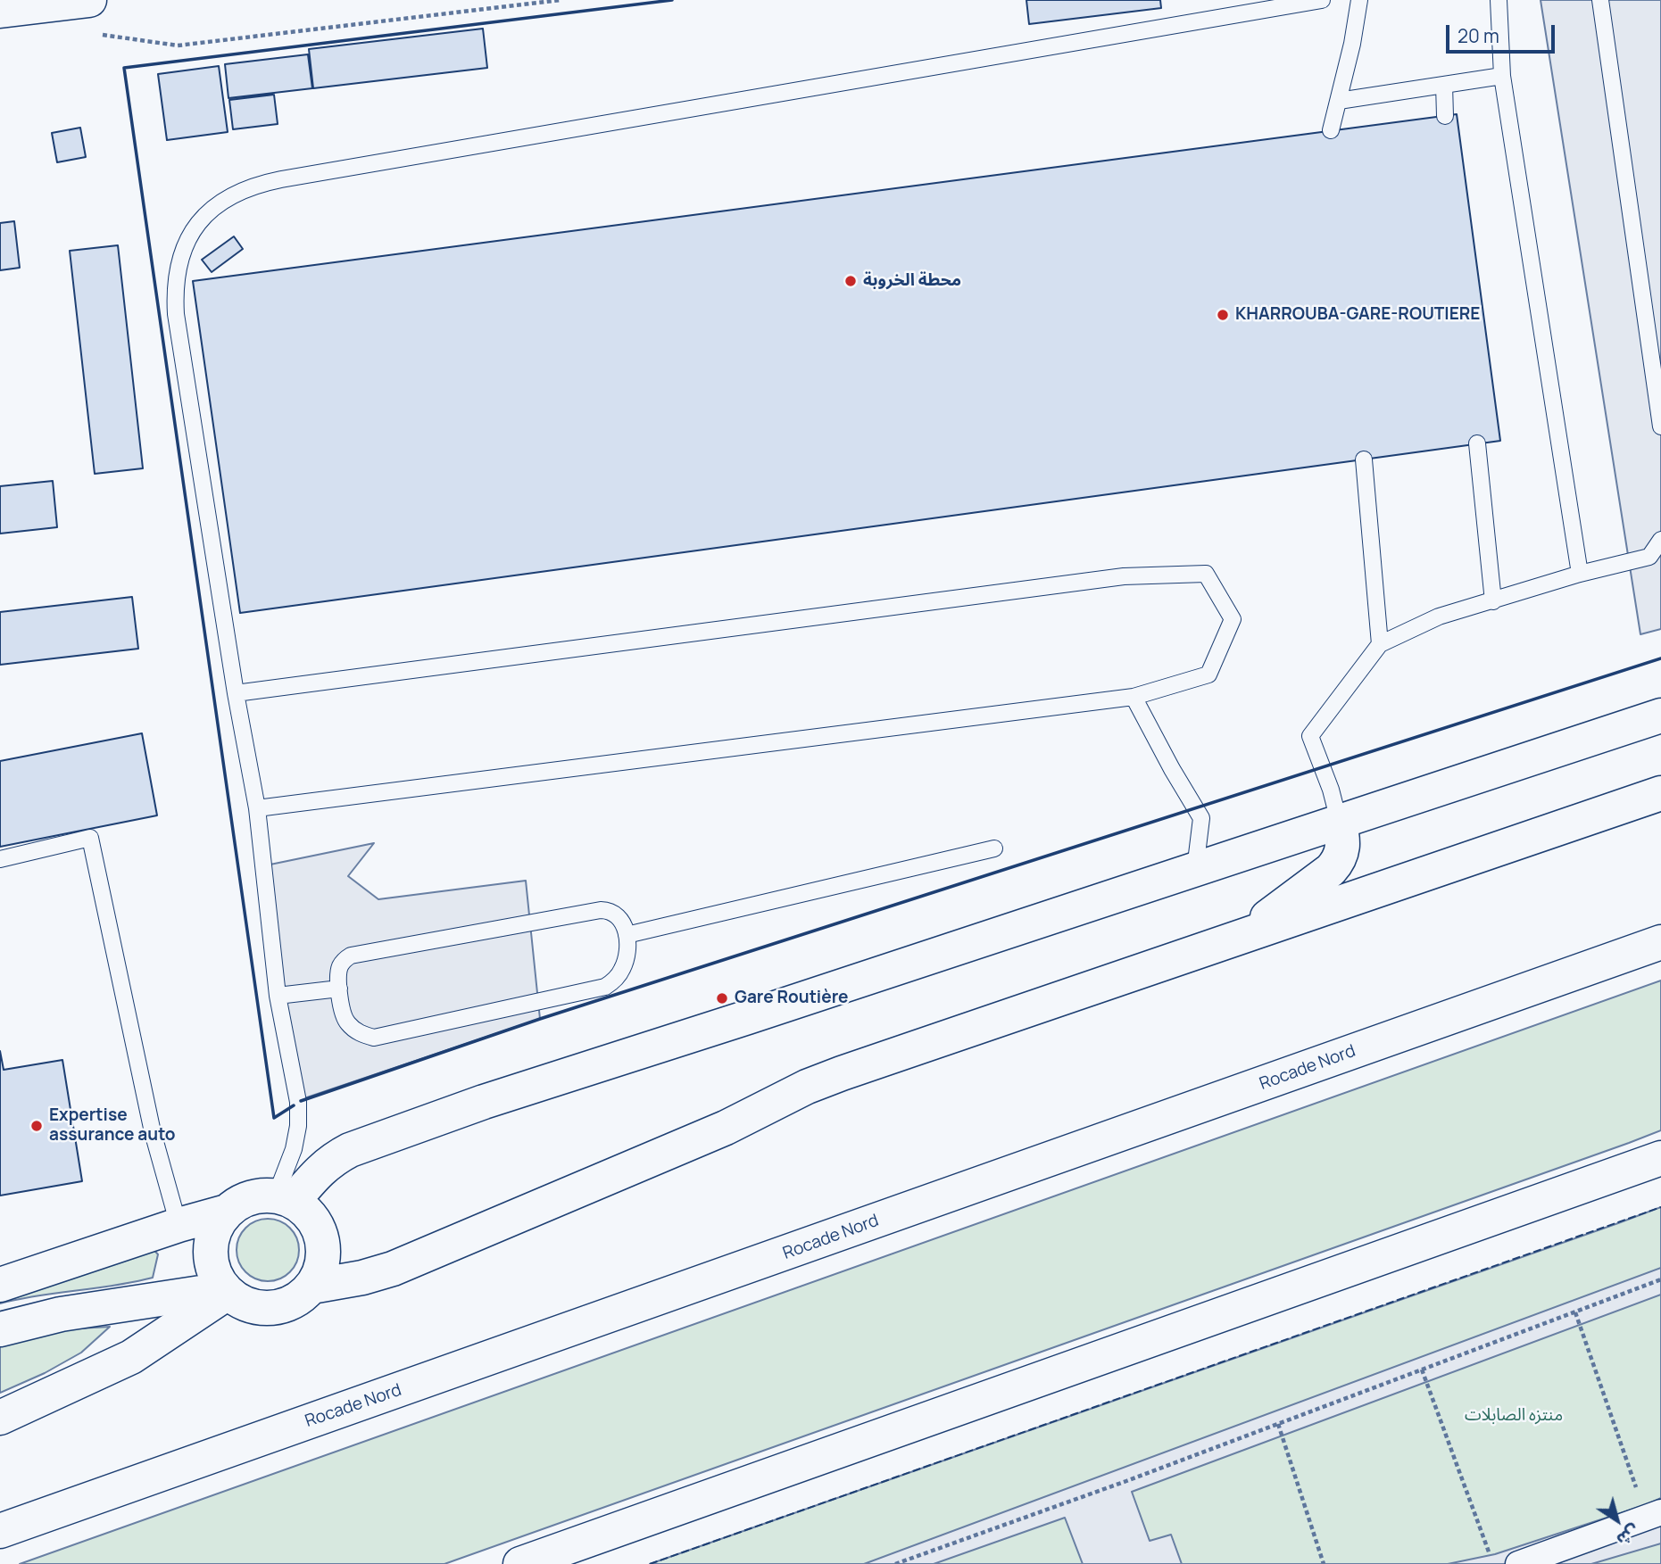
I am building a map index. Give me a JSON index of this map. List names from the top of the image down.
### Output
{
  "streets": {
    "main road": ["Rocade Nord"]
  },
  "parks": ["منتزه الصابلات"],
  "places": [
    "محطة الخروبة",
    "KHARROUBA-GARE-ROUTIERE",
    "Gare Routière",
    "Expertise assurance auto"
  ],
  "scale_bar": "20 m",
  "north": "bottom right"
}
